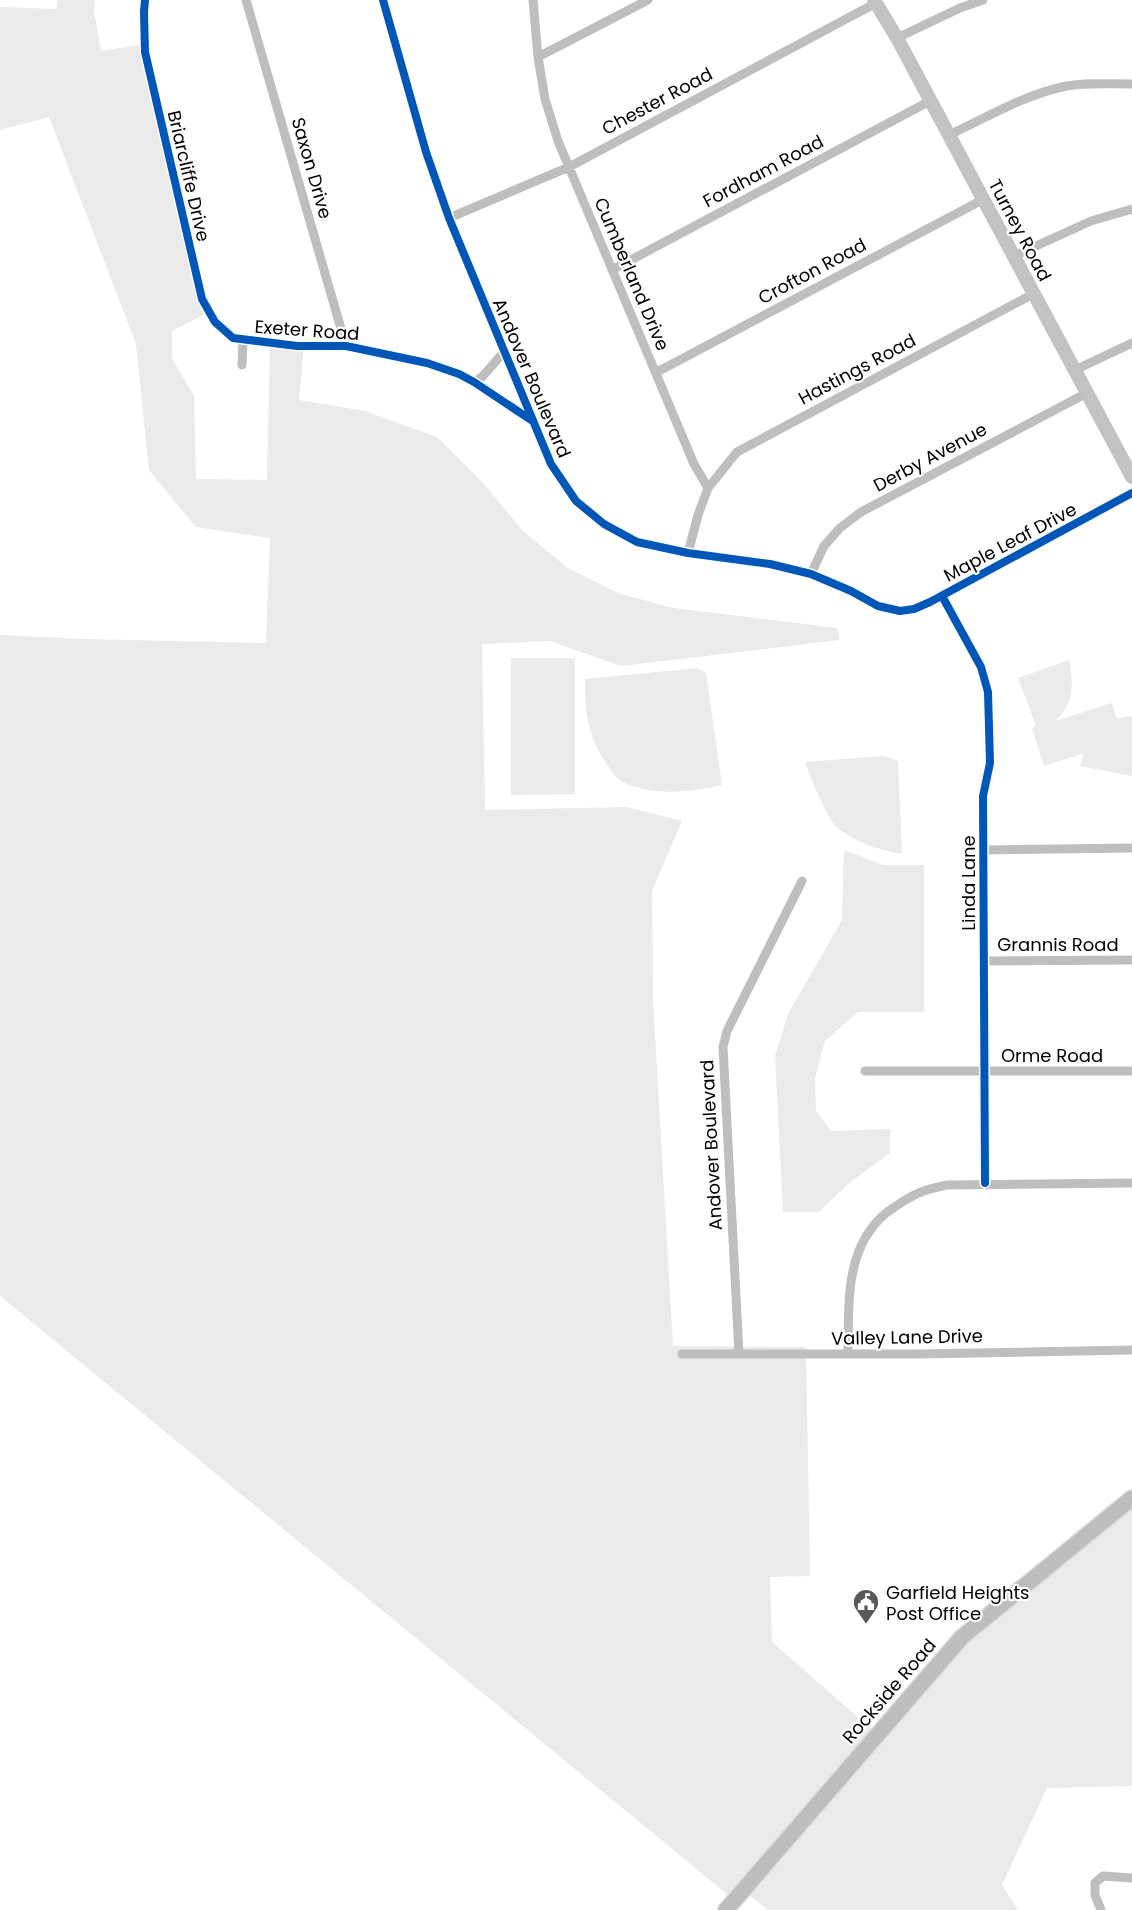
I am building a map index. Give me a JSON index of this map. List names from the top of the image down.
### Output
{
  "streets": {
    "main road": ["Turney Road", "Rockside Road"],
    "street": [
      "Chester Road",
      "Saxon Drive",
      "Fordham Road",
      "Briarcliffe Drive",
      "Crofton Road",
      "Cumberland Drive",
      "Exeter Road",
      "Hastings Road",
      "Andover Boulevard",
      "Derby Avenue",
      "Maple Leaf Drive",
      "Linda Lane",
      "Grannis Road",
      "Orme Road",
      "Valley Lane Drive"
    ]
  },
  "crossings": [
    ["Chester Road", "Turney Road"],
    ["Chester Road", "Cumberland Drive"],
    ["Chester Road", "Andover Boulevard"],
    ["Saxon Drive", "Exeter Road"],
    ["Fordham Road", "Turney Road"],
    ["Fordham Road", "Cumberland Drive"],
    ["Briarcliffe Drive", "Exeter Road"],
    ["Turney Road", "Crofton Road"],
    ["Turney Road", "Hastings Road"],
    ["Turney Road", "Derby Avenue"],
    ["Crofton Road", "Cumberland Drive"],
    ["Cumberland Drive", "Hastings Road"],
    ["Exeter Road", "Andover Boulevard"],
    ["Andover Boulevard", "Derby Avenue"],
    ["Andover Boulevard", "Maple Leaf Drive"],
    ["Andover Boulevard", "Valley Lane Drive"],
    ["Maple Leaf Drive", "Linda Lane"],
    ["Linda Lane", "Grannis Road"],
    ["Linda Lane", "Orme Road"]
  ],
  "places": {
    "public building": ["Garfield Heights Post Office"]
  }
}
